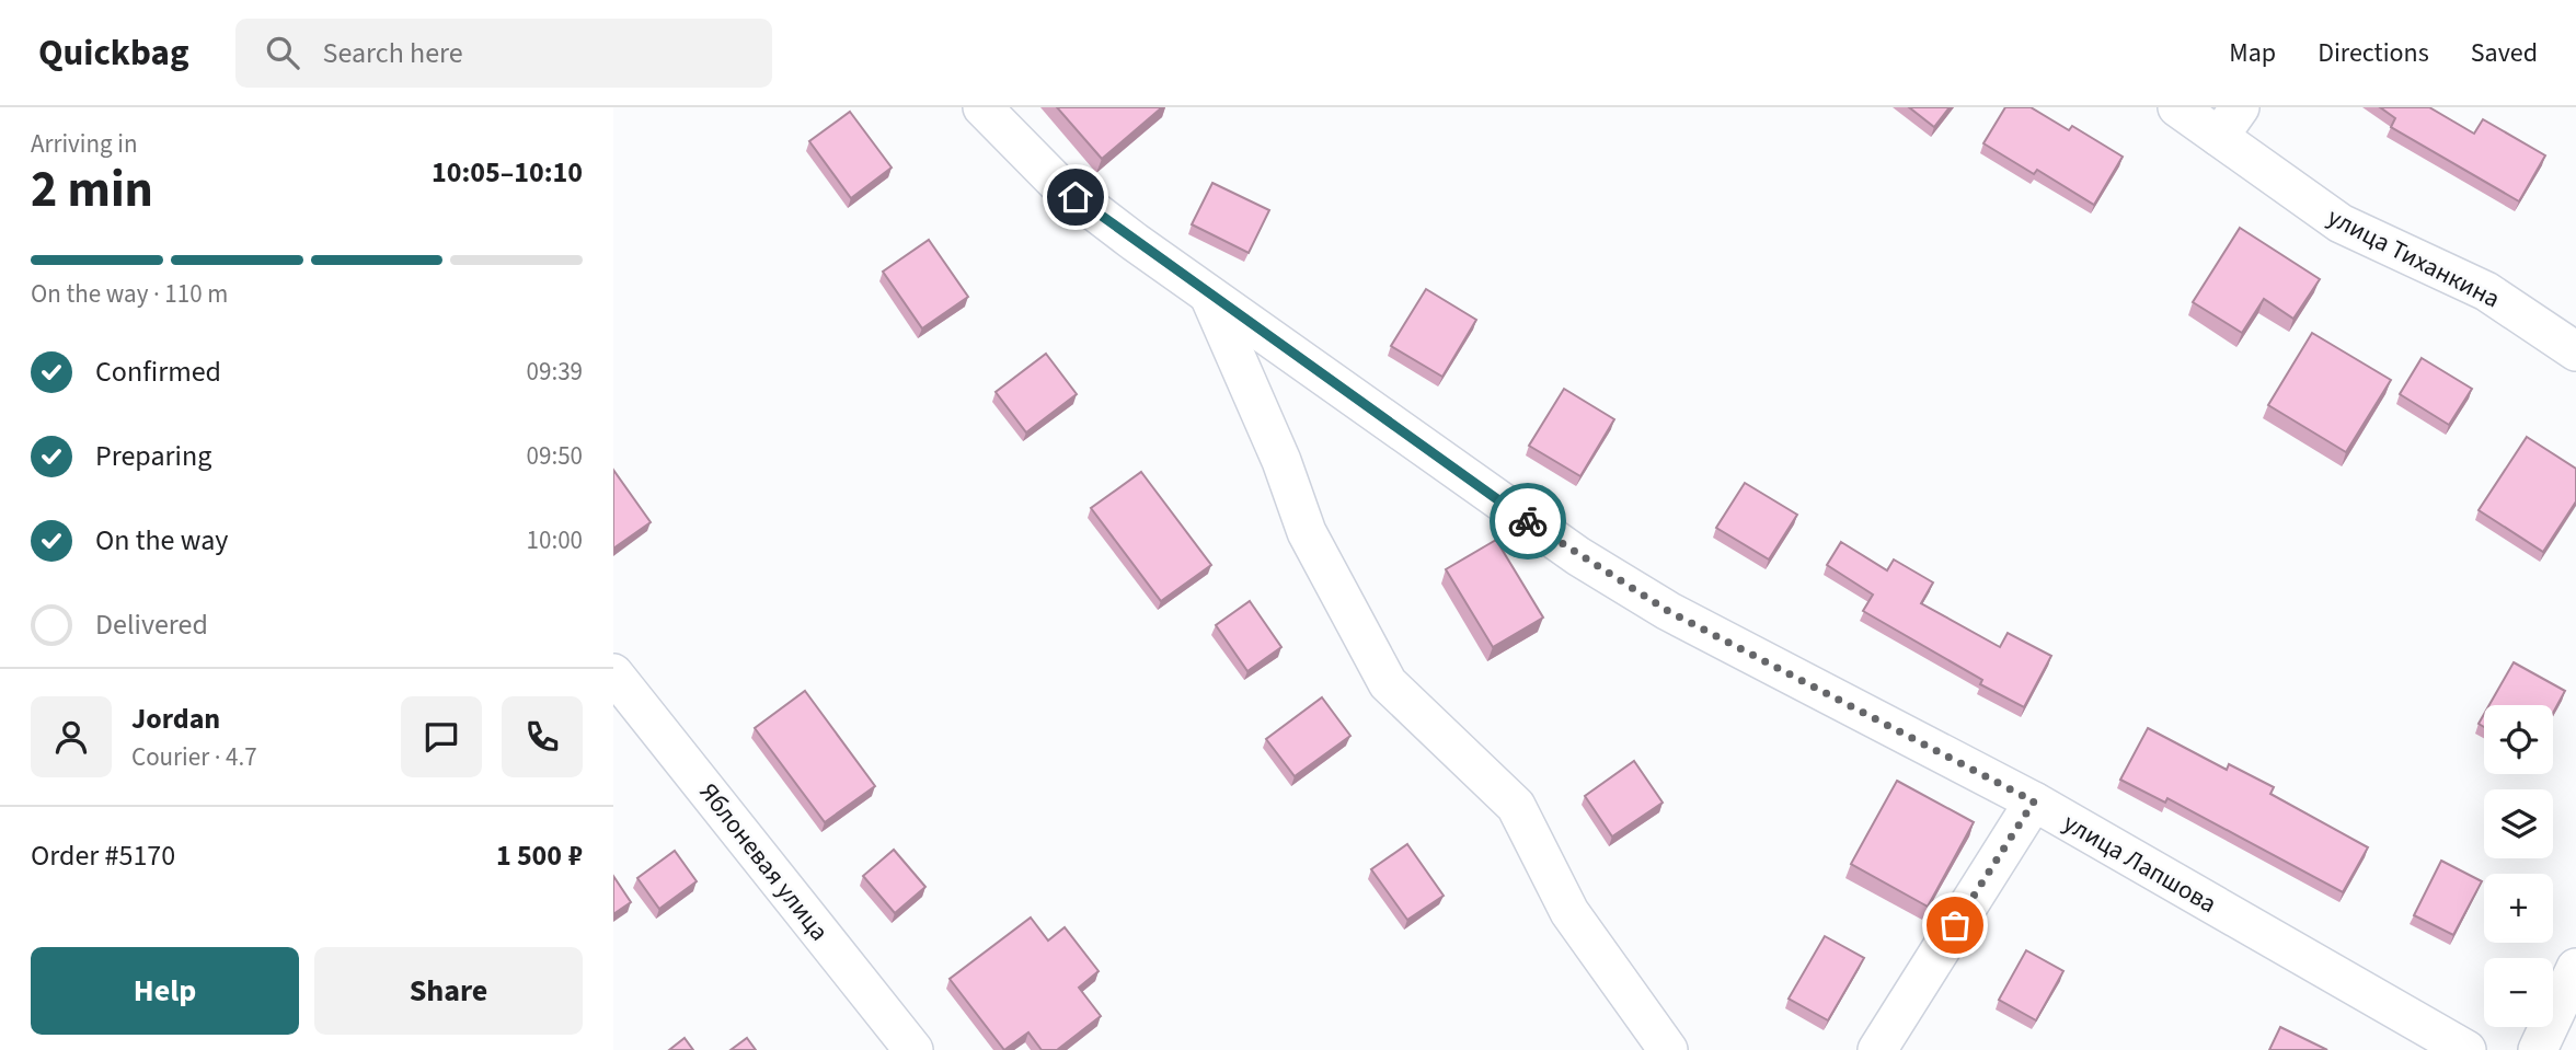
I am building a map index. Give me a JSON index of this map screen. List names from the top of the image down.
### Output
{
  "streets": {
    "street": ["улица Тиханкина", "Яблоневая улица", "улица Лапшова"]
  },
  "page": {
    "header": "Quickbag",
    "search": "Search here",
    "nav": ["Map", "Directions", "Saved"],
    "heading": ["2 min", "Arriving in", "10:05–10:10"],
    "panel": [
      "Jordan",
      "Courier · 4.7",
      "Order #5170",
      "1 500 ₽"
    ],
    "bar": "On the way · 110 m",
    "list": [
      ["Confirmed", "09:39"],
      ["Preparing", "09:50"],
      ["On the way", "10:00"],
      "Delivered"
    ],
    "map_buttons": ["+", "−"],
    "buttons": ["Help", "Share"]
  }
}
